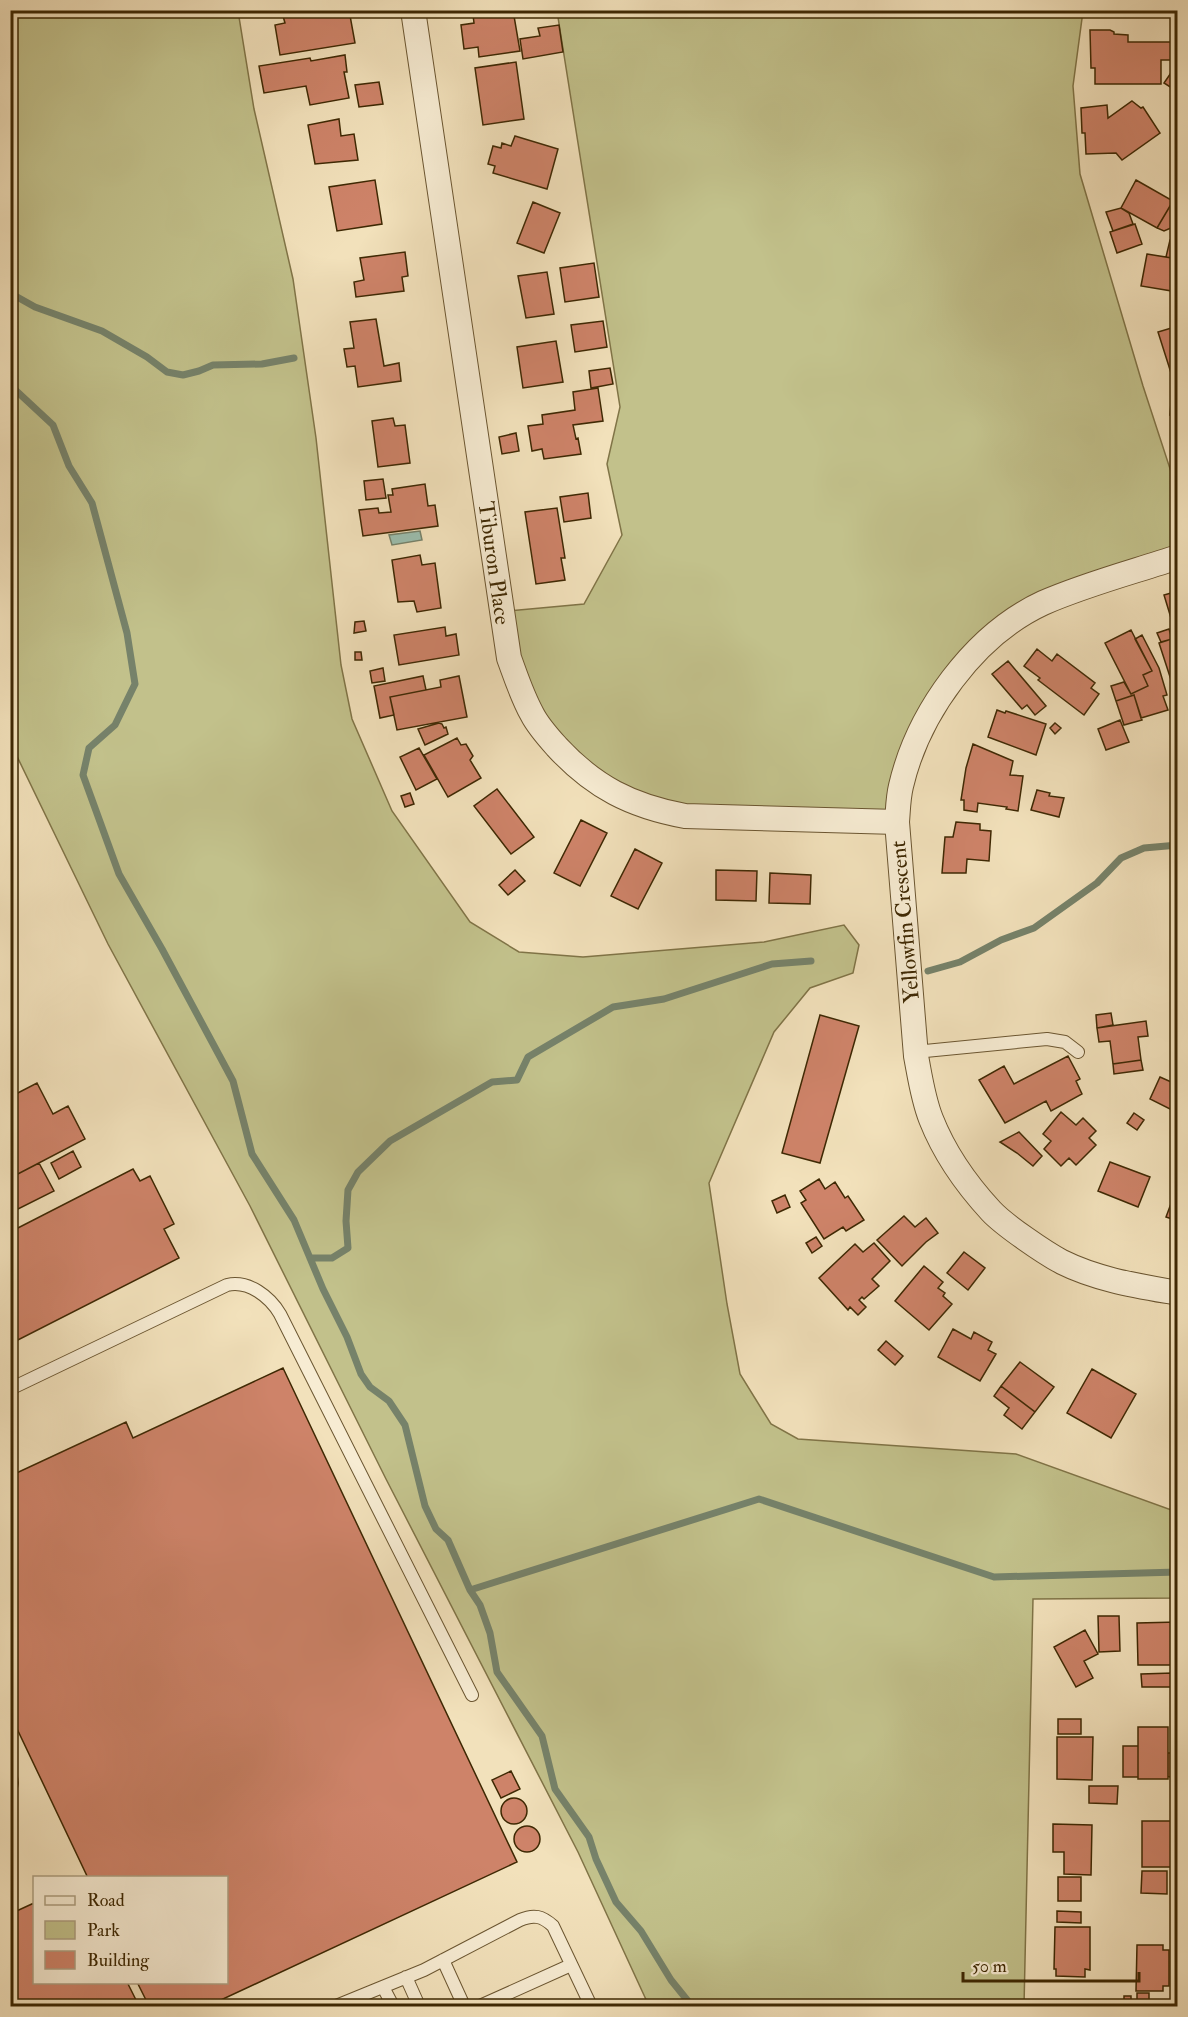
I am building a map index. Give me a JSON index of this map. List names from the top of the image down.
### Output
{
  "streets": {
    "street": ["Tiburon Place", "Yellowfin Crescent"]
  },
  "crossings": [
    ["Tiburon Place", "Yellowfin Crescent"]
  ],
  "legend": ["Road", "Park", "Building"],
  "scale_bar": "50 m"
}
